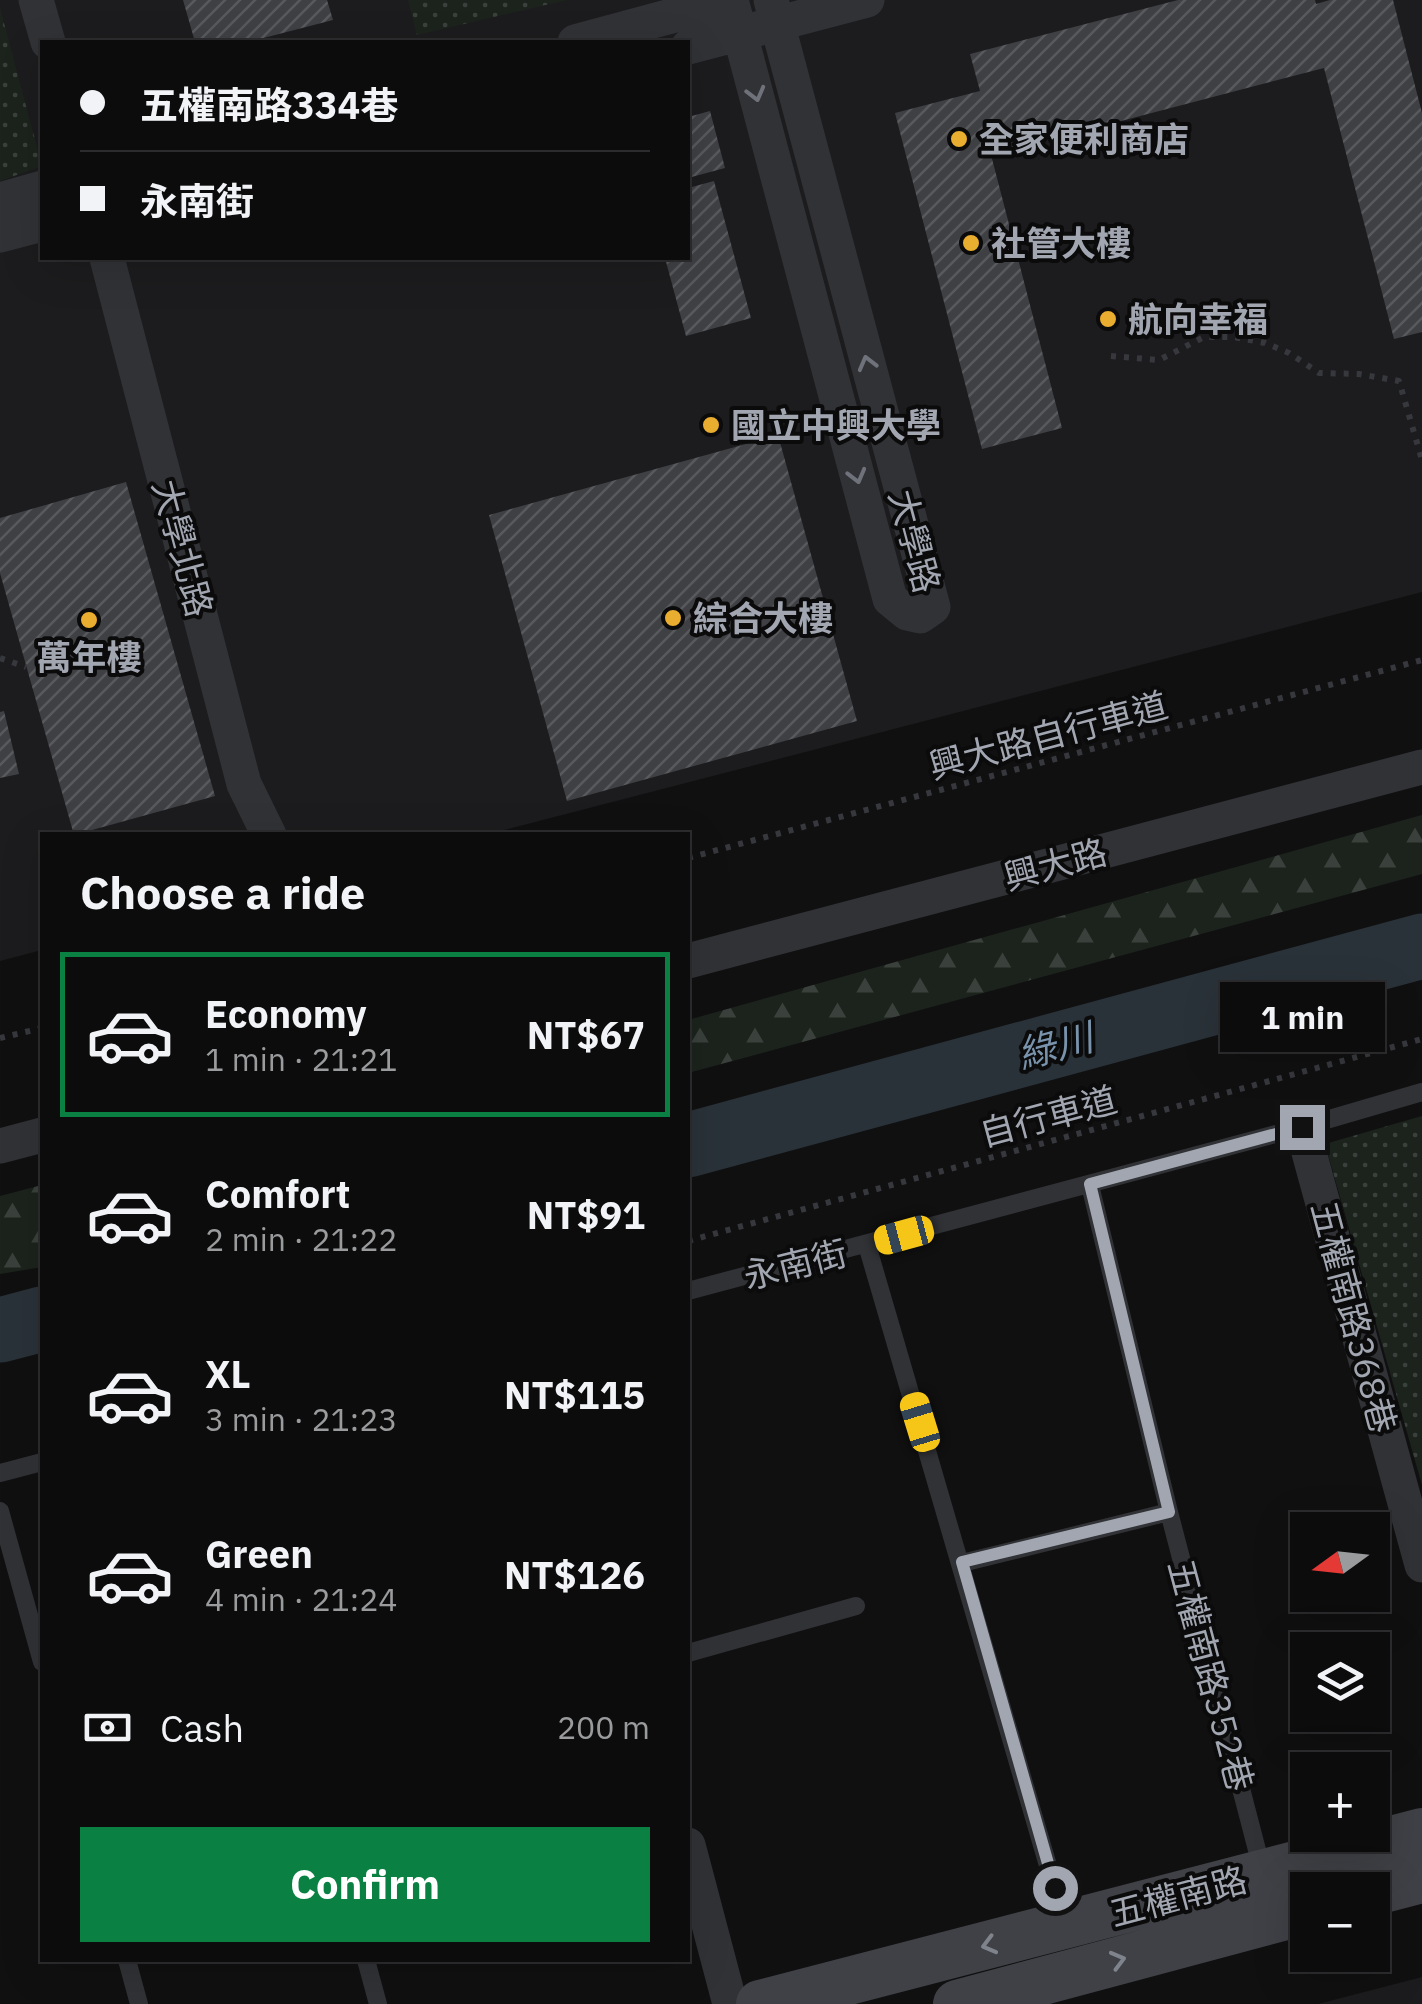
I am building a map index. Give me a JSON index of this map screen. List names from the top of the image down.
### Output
{
  "streets": {
    "main road": ["五權南路"],
    "street": [
      "大學路",
      "大學北路",
      "興大路",
      "五權南路368巷"
    ],
    "lane": ["永南街", "五權南路352巷"],
    "path": ["興大路自行車道", "自行車道"]
  },
  "crossings": [
    ["永南街", "五權南路368巷"],
    ["永南街", "五權南路352巷"],
    ["五權南路352巷", "五權南路"]
  ],
  "water": ["綠川"],
  "places": [
    "全家便利商店",
    "社管大樓",
    "航向幸福",
    "國立中興大學",
    "綜合大樓",
    "萬年樓"
  ],
  "north": "left",
  "page": {
    "banner": ["五權南路334巷", "永南街"],
    "heading": "Choose a ride",
    "list": [
      {
        "name": "Economy",
        "note": "1 min · 21:21",
        "value": "NT$67"
      },
      {
        "name": "Comfort",
        "note": "2 min · 21:22",
        "value": "NT$91"
      },
      {
        "name": "XL",
        "note": "3 min · 21:23",
        "value": "NT$115"
      },
      {
        "name": "Green",
        "note": "4 min · 21:24",
        "value": "NT$126"
      }
    ],
    "bubble": "1 min",
    "map_buttons": ["+", "−"],
    "pay": ["Cash", "200 m"],
    "buttons": "Confirm"
  }
}
